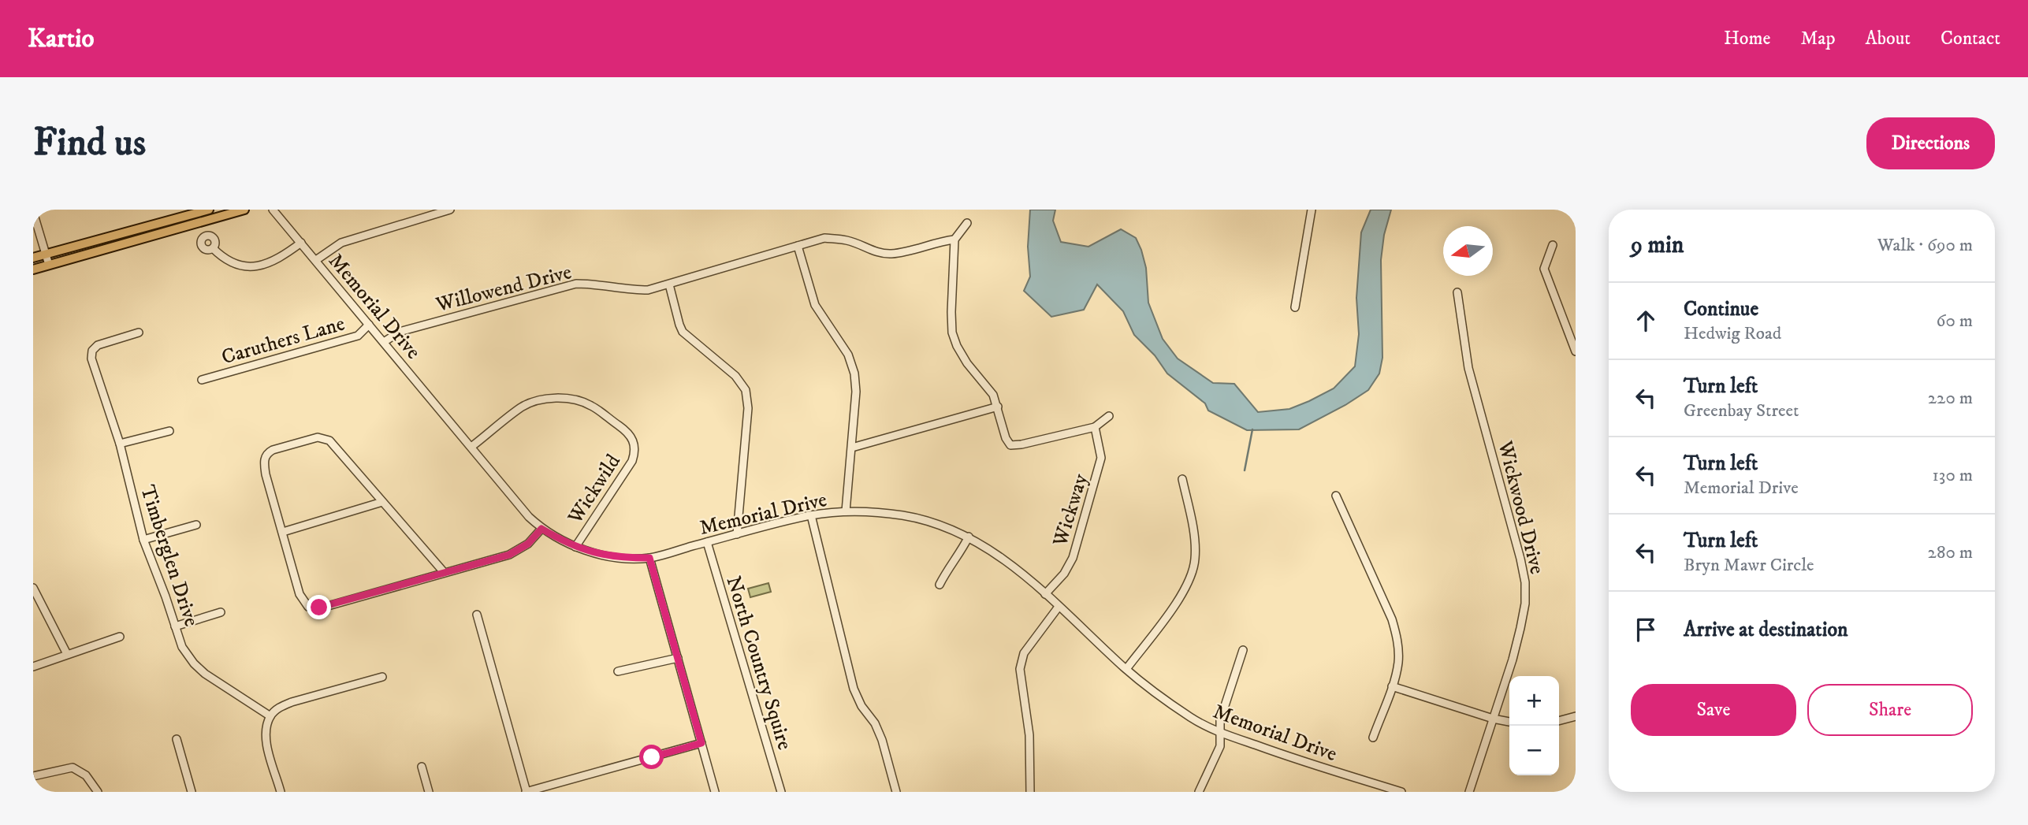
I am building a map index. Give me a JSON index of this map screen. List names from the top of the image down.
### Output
{
  "streets": {
    "street": [
      "Willowend Drive",
      "Memorial Drive",
      "Caruthers Lane",
      "Wickwild",
      "Wickwood Drive",
      "Wickway",
      "Timberglen Drive",
      "North Country Squire"
    ]
  },
  "crossings": [
    ["Willowend Drive", "Memorial Drive"],
    ["Memorial Drive", "Caruthers Lane"],
    ["Memorial Drive", "Wickwild"],
    ["Memorial Drive", "Wickway"],
    ["Memorial Drive", "North Country Squire"]
  ],
  "north": "left",
  "page": {
    "header": "Kartio",
    "nav": [
      "Home",
      "Map",
      "About",
      "Contact"
    ],
    "buttons": [
      "Directions",
      ["Save", "Share"]
    ],
    "title": "Find us",
    "heading": ["9 min", "Walk · 690 m"],
    "list": [
      ["Continue", "Hedwig Road", "60 m"],
      ["Turn left", "Greenbay Street", "220 m"],
      ["Turn left", "Memorial Drive", "130 m"],
      ["Turn left", "Bryn Mawr Circle", "280 m"],
      "Arrive at destination"
    ],
    "map_buttons": ["+", "−"]
  }
}
